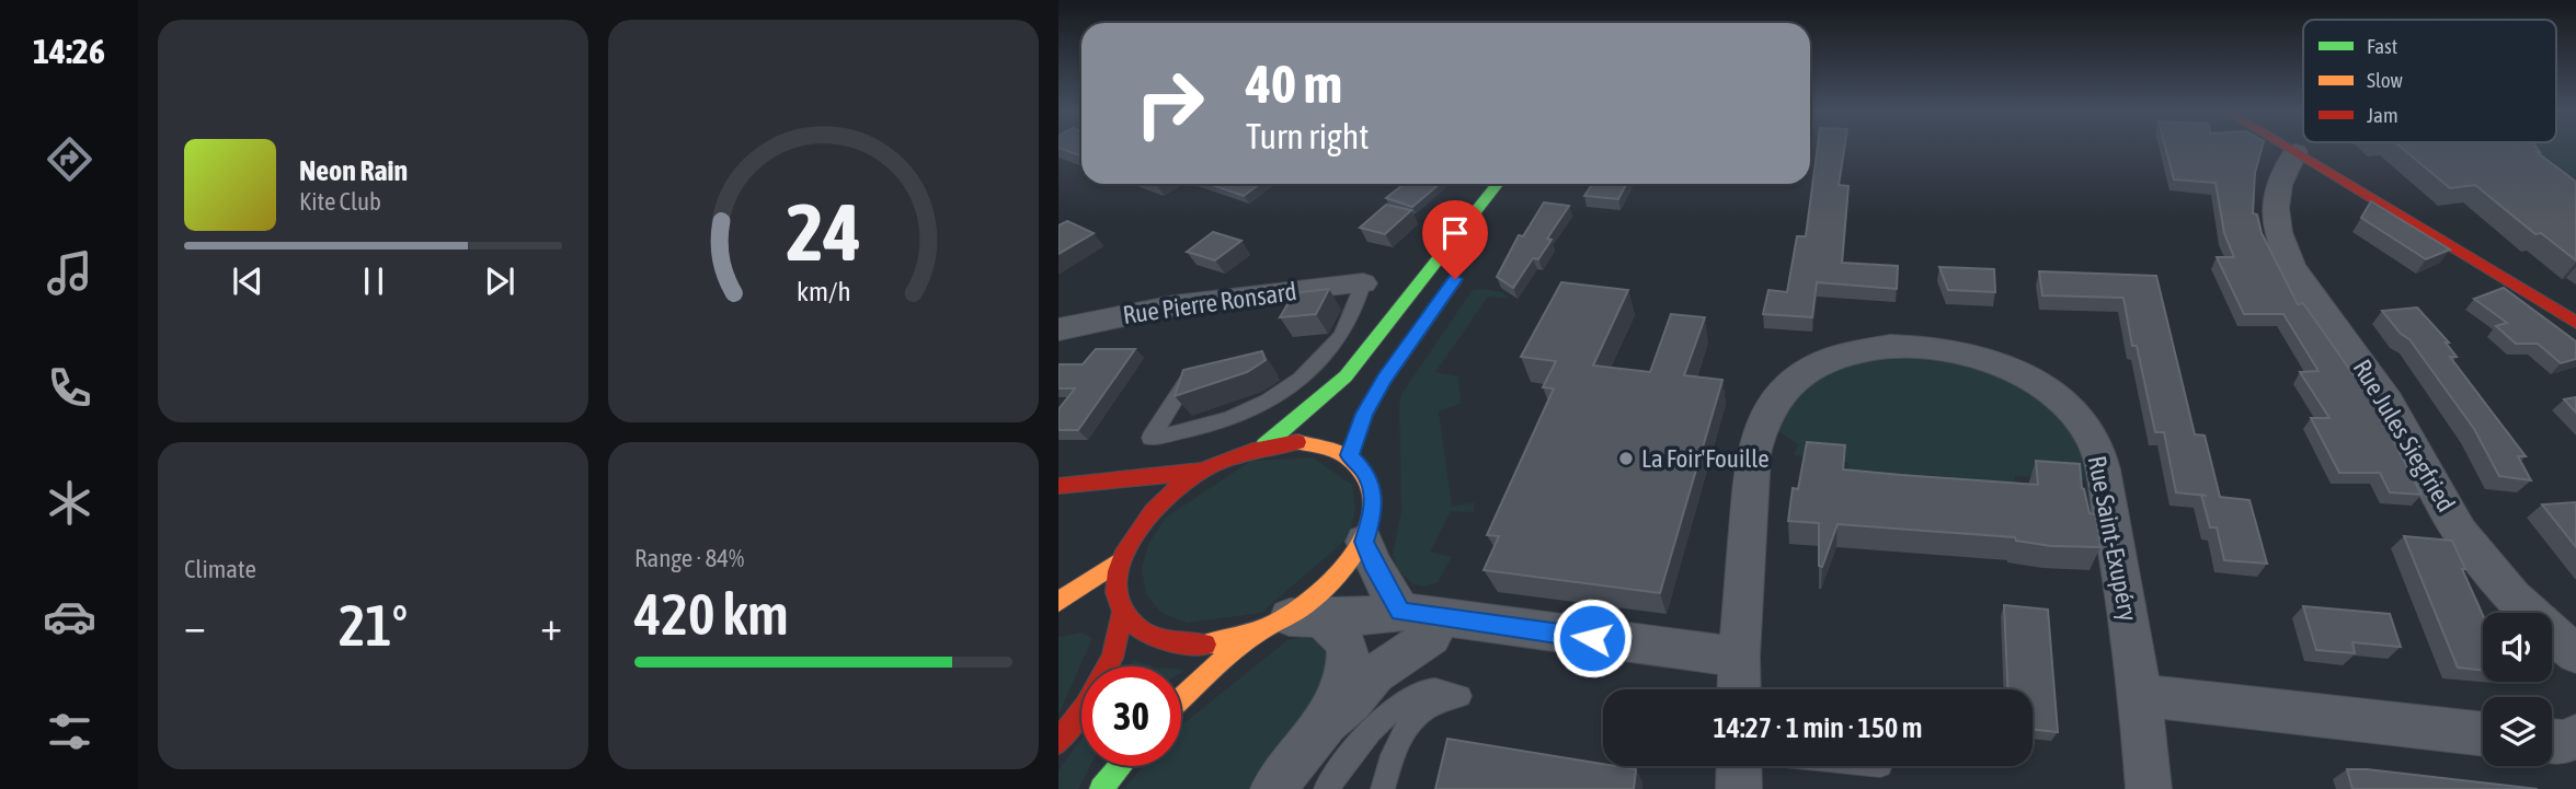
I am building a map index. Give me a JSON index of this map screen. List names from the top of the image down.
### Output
{
  "streets": {
    "street": ["Rue Pierre Ronsard", "Rue Jules Siegfried", "Rue Saint-Exupéry"]
  },
  "places": ["La Foir'Fouille"],
  "legend": ["Fast", "Slow", "Jam"],
  "page": {
    "tabs": "14:26",
    "turn": ["40 m", "Turn right"],
    "song": ["Neon Rain", "Kite Club"],
    "tile": [
      "Climate",
      ["Range · 84%", "420 km"]
    ],
    "heat": ["−", "21°", "+"],
    "limit": "30",
    "trip": "14:27 · 1 min · 150 m",
    "gauge": ["24", "km/h"]
  }
}
